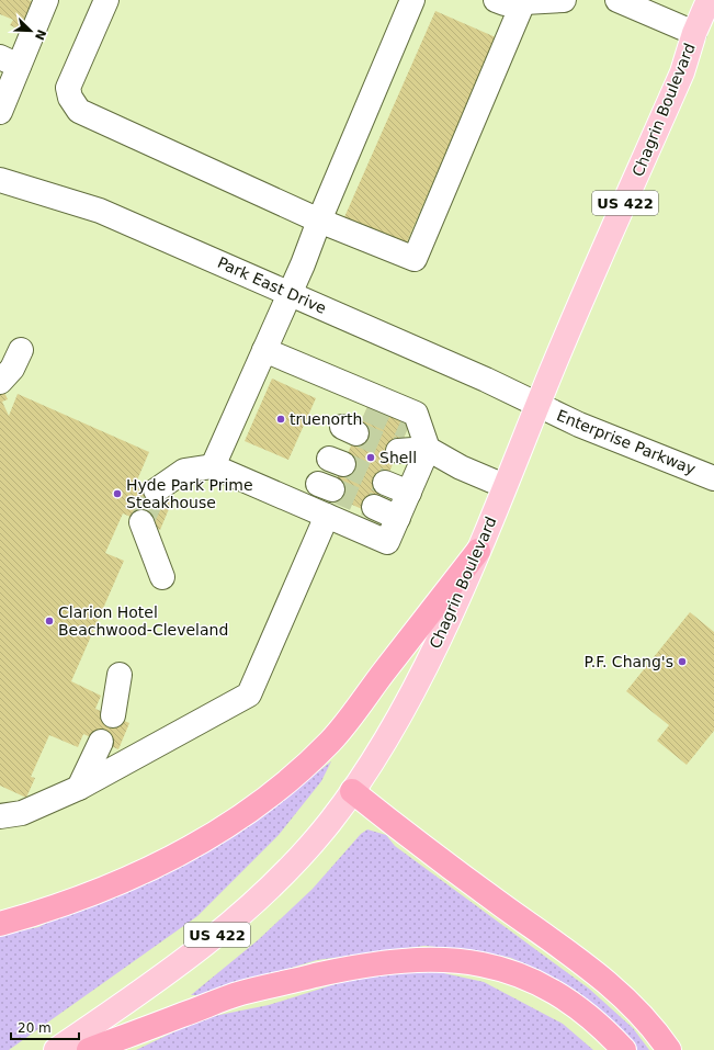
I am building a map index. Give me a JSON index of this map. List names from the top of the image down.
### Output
{
  "streets": {
    "main road": ["Chagrin Boulevard", "US 422"],
    "street": ["Park East Drive", "Enterprise Parkway"]
  },
  "crossings": [
    ["Chagrin Boulevard", "Park East Drive"],
    ["Chagrin Boulevard", "Enterprise Parkway"],
    ["Park East Drive", "Enterprise Parkway"]
  ],
  "places": [
    "truenorth",
    "Shell",
    "Hyde Park Prime Steakhouse",
    "Clarion Hotel Beachwood-Cleveland",
    "P.F. Chang's"
  ],
  "scale_bar": "20 m",
  "north": "bottom right"
}
